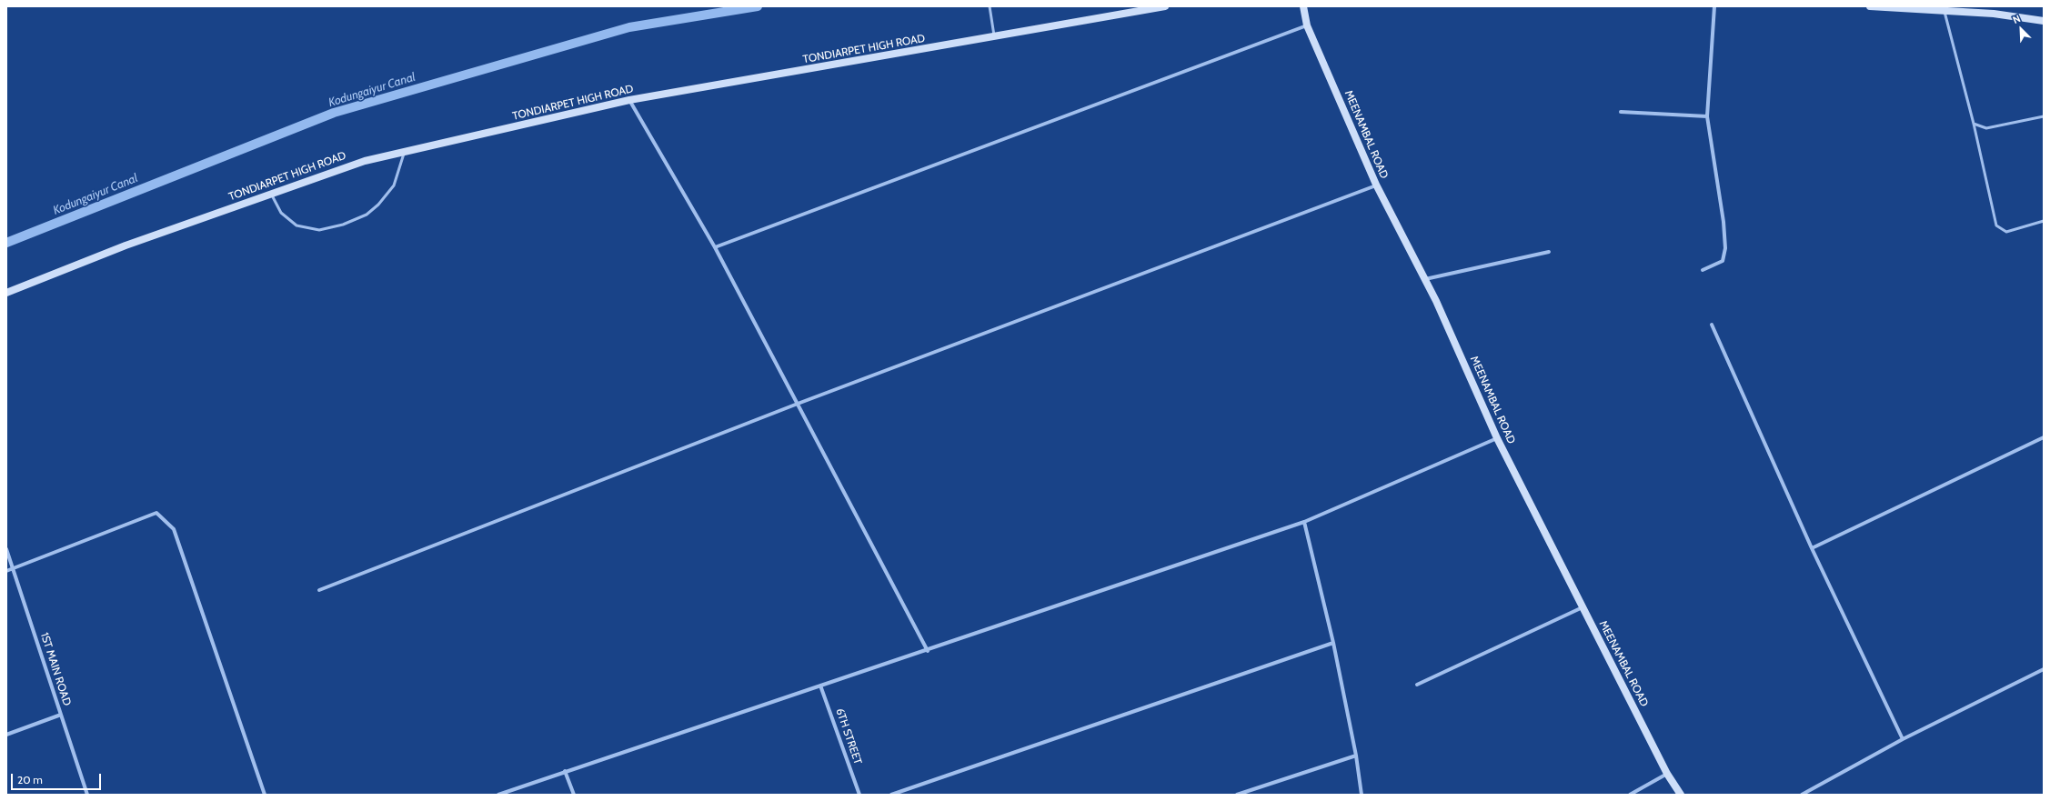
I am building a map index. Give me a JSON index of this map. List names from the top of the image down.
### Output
{
  "streets": {
    "main road": ["TONDIARPET HIGH ROAD", "MEENAMBAL ROAD"],
    "street": ["1ST MAIN ROAD", "6TH STREET"]
  },
  "water": ["Kodungaiyur Canal"],
  "scale_bar": "20 m",
  "north": "top left"
}
